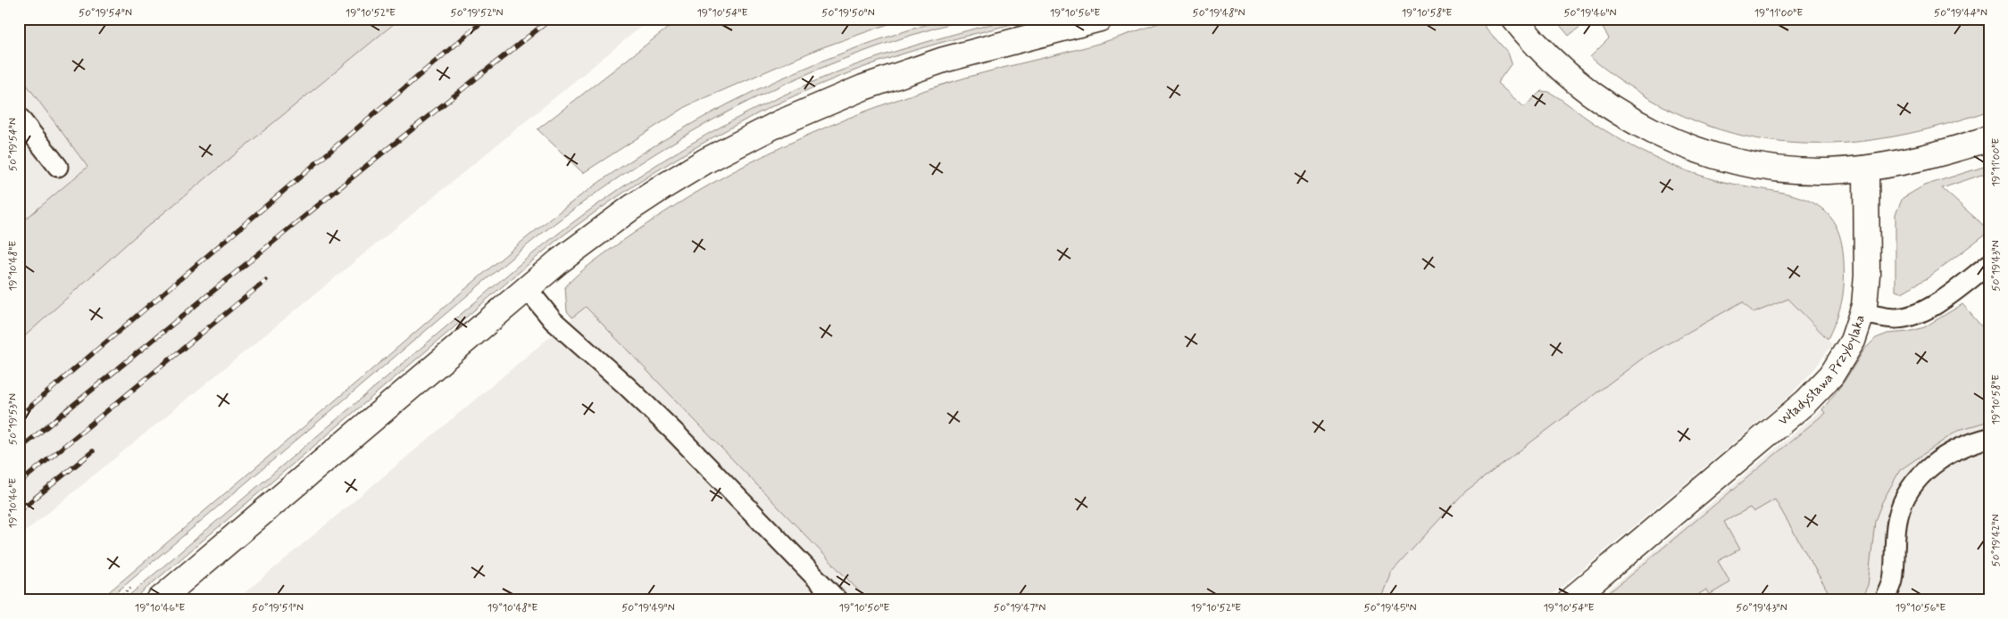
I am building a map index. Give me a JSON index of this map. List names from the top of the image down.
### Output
{
  "streets": {
    "street": ["Władysława Przybylaka"]
  },
  "coordinates": [
    "50°19'54\"N",
    "19°10'52\"E",
    "50°19'52\"N",
    "19°10'54\"E",
    "50°19'50\"N",
    "19°10'56\"E",
    "50°19'48\"N",
    "19°10'58\"E",
    "50°19'46\"N",
    "19°11'00\"E",
    "50°19'44\"N",
    "50°19'43\"N",
    "19°10'48\"E",
    "50°19'53\"N",
    "19°10'46\"E",
    "50°19'42\"N",
    "50°19'51\"N",
    "50°19'49\"N",
    "19°10'50\"E",
    "50°19'47\"N",
    "50°19'45\"N"
  ]
}
